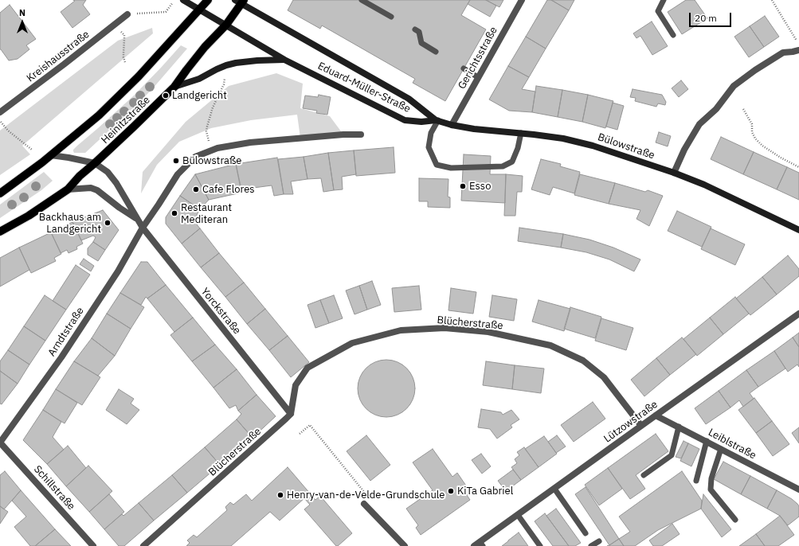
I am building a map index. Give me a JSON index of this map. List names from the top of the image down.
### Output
{
  "streets": {
    "main road": ["Eduard-Müller-Straße", "Heinitzstraße", "Bülowstraße"],
    "street": [
      "Kreishausstraße",
      "Gerichtsstraße",
      "Yorckstraße",
      "Blücherstraße",
      "Arndtstraße",
      "Lützowstraße",
      "Leiblstraße",
      "Schillstraße"
    ]
  },
  "crossings": [
    ["Gerichtsstraße", "Bülowstraße"],
    ["Eduard-Müller-Straße", "Heinitzstraße"],
    ["Eduard-Müller-Straße", "Bülowstraße"],
    ["Heinitzstraße", "Yorckstraße"],
    ["Yorckstraße", "Blücherstraße"],
    ["Yorckstraße", "Arndtstraße"],
    ["Blücherstraße", "Lützowstraße"],
    ["Arndtstraße", "Schillstraße"],
    ["Lützowstraße", "Leiblstraße"]
  ],
  "places": [
    "Landgericht",
    "Bülowstraße",
    "Esso",
    "Cafe Flores",
    "Restaurant Mediteran",
    "Backhaus am Landgericht",
    "KiTa Gabriel",
    "Henry-van-de-Velde-Grundschule"
  ],
  "scale_bar": "20 m",
  "north": "top"
}
